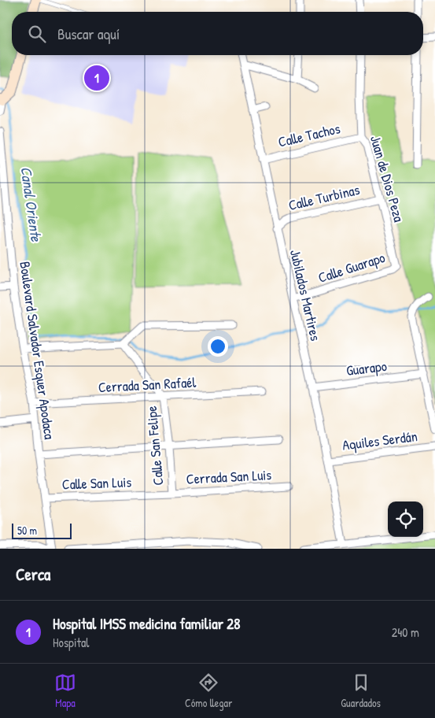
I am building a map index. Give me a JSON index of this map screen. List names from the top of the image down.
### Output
{
  "streets": {
    "street": [
      "Calle Tachos",
      "Juan de Dios Peza",
      "Calle Turbinas",
      "Calle Guarapo",
      "Jubilados Martires",
      "Boulevard Salvador Esquer Apodaca",
      "Guarapo",
      "Cerrada San Rafaél",
      "Aquiles Serdán",
      "Calle San Felipe",
      "Cerrada San Luis",
      "Calle San Luis"
    ]
  },
  "crossings": [
    ["Calle Tachos", "Juan de Dios Peza"],
    ["Calle Tachos", "Jubilados Martires"],
    ["Juan de Dios Peza", "Calle Turbinas"],
    ["Juan de Dios Peza", "Calle Guarapo"],
    ["Calle Turbinas", "Jubilados Martires"],
    ["Calle Guarapo", "Jubilados Martires"],
    ["Jubilados Martires", "Guarapo"],
    ["Jubilados Martires", "Aquiles Serdán"],
    ["Boulevard Salvador Esquer Apodaca", "Cerrada San Rafaél"],
    ["Boulevard Salvador Esquer Apodaca", "Calle San Luis"],
    ["Cerrada San Rafaél", "Calle San Felipe"],
    ["Calle San Felipe", "Cerrada San Luis"],
    ["Calle San Felipe", "Calle San Luis"],
    ["Cerrada San Luis", "Calle San Luis"]
  ],
  "water": ["Canal Oriente"],
  "scale_bar": "50 m",
  "page": {
    "search": "Buscar aquí",
    "pins": "1",
    "scale": "50 m",
    "heading": "Cerca",
    "list": [
      {
        "mark": "1",
        "name": "Hospital IMSS medicina familiar 28",
        "note": "Hospital",
        "value": "240 m"
      }
    ],
    "nav": ["Mapa", "Cómo llegar", "Guardados"]
  }
}
